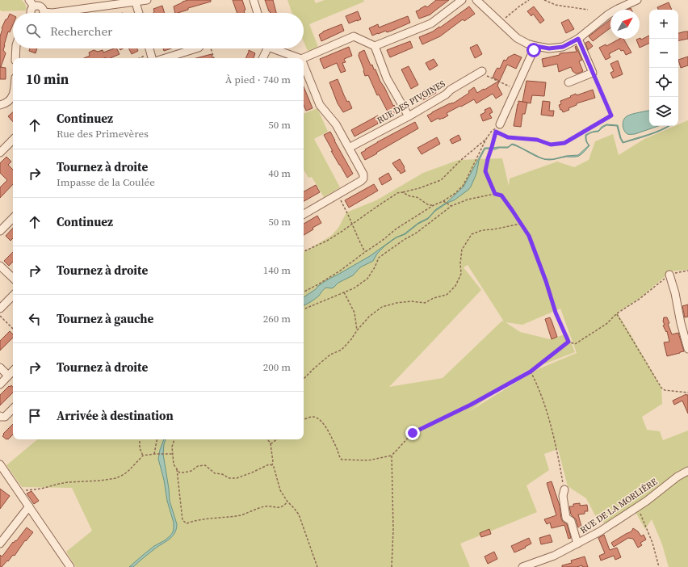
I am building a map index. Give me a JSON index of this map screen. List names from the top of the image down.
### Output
{
  "streets": {
    "street": ["RUE DES PIVOINES", "RUE DE LA MORLIÈRE"]
  },
  "north": "top right",
  "page": {
    "map_buttons": ["+", "−"],
    "search": "Rechercher",
    "heading": ["10 min", "À pied · 740 m"],
    "list": [
      ["Continuez", "Rue des Primevères", "50 m"],
      ["Tournez à droite", "Impasse de la Coulée", "40 m"],
      ["Continuez", "50 m"],
      ["Tournez à droite", "140 m"],
      ["Tournez à gauche", "260 m"],
      ["Tournez à droite", "200 m"],
      "Arrivée à destination"
    ]
  }
}
